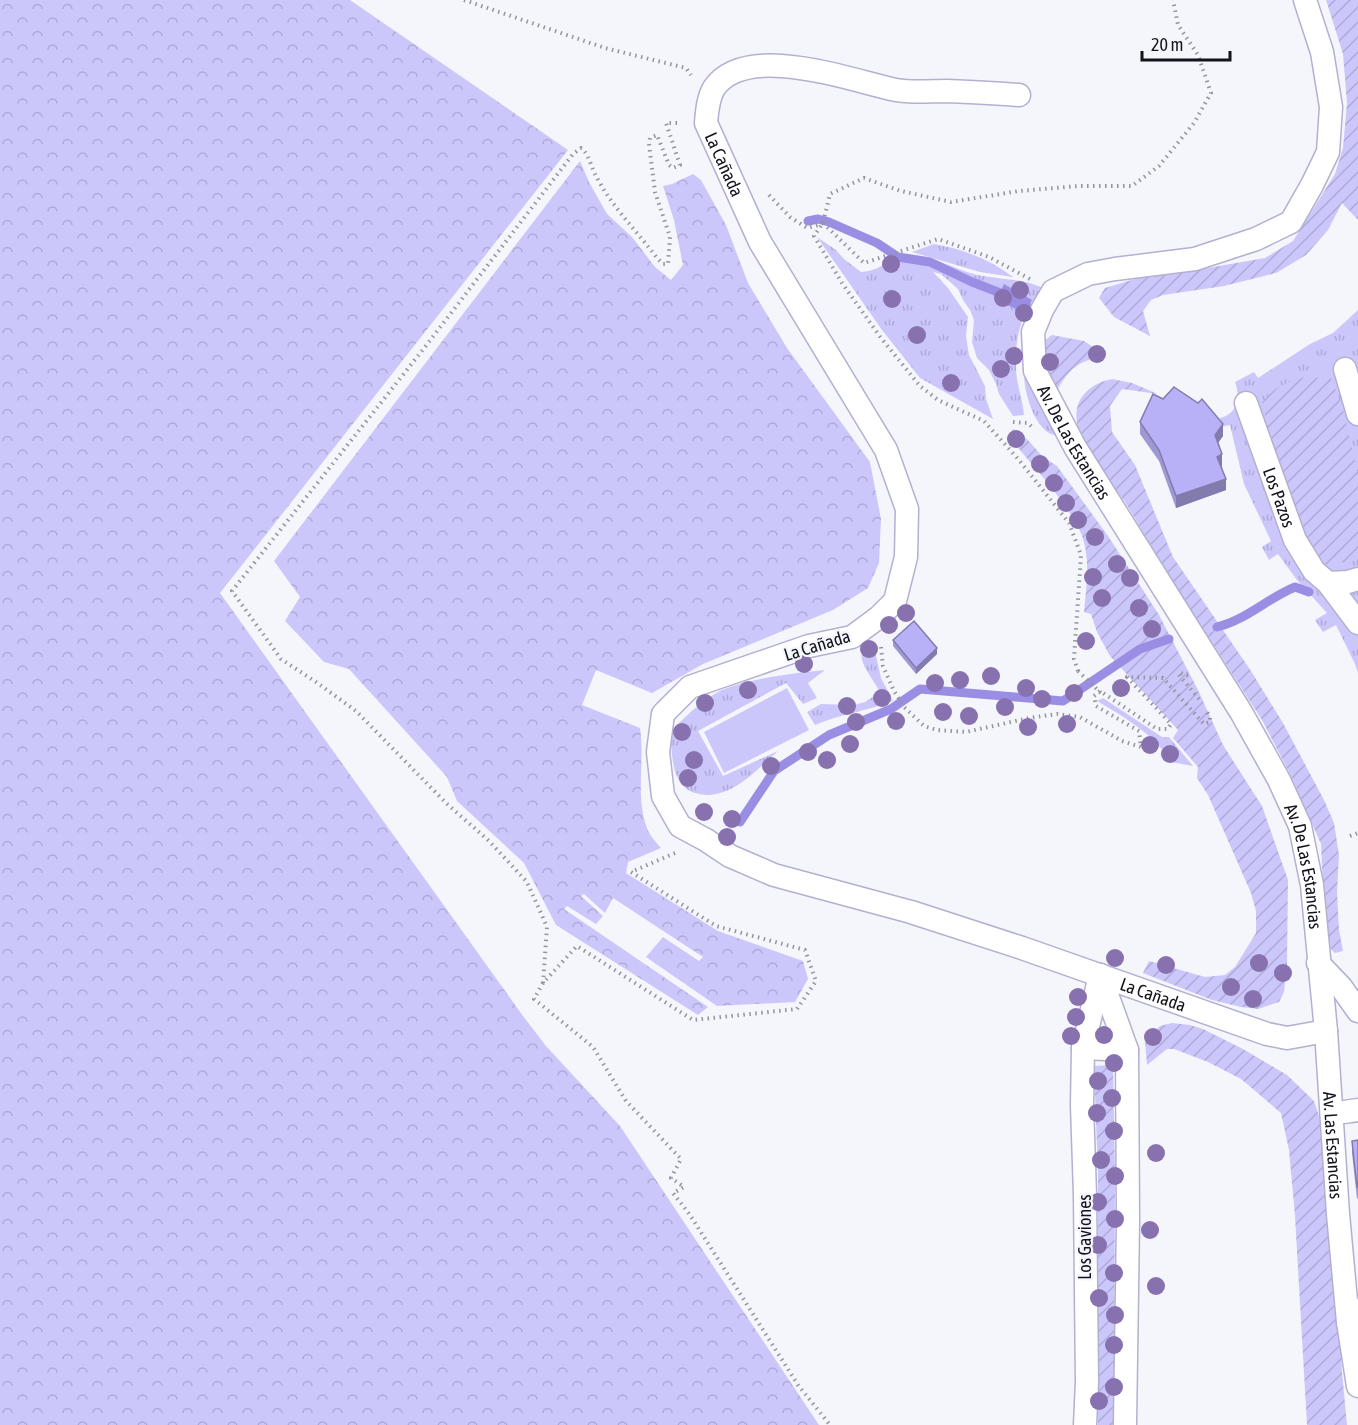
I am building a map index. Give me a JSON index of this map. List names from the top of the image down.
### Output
{
  "streets": {
    "street": [
      "La Cañada",
      "Av. De Las Estancias",
      "Los Pazos",
      "Av. Las Estancias",
      "Los Gaviones"
    ]
  },
  "crossings": [
    ["La Cañada", "Av. De Las Estancias"],
    ["La Cañada", "Av. Las Estancias"],
    ["La Cañada", "Los Gaviones"],
    ["Av. De Las Estancias", "Av. Las Estancias"]
  ],
  "scale_bar": "20 m"
}
